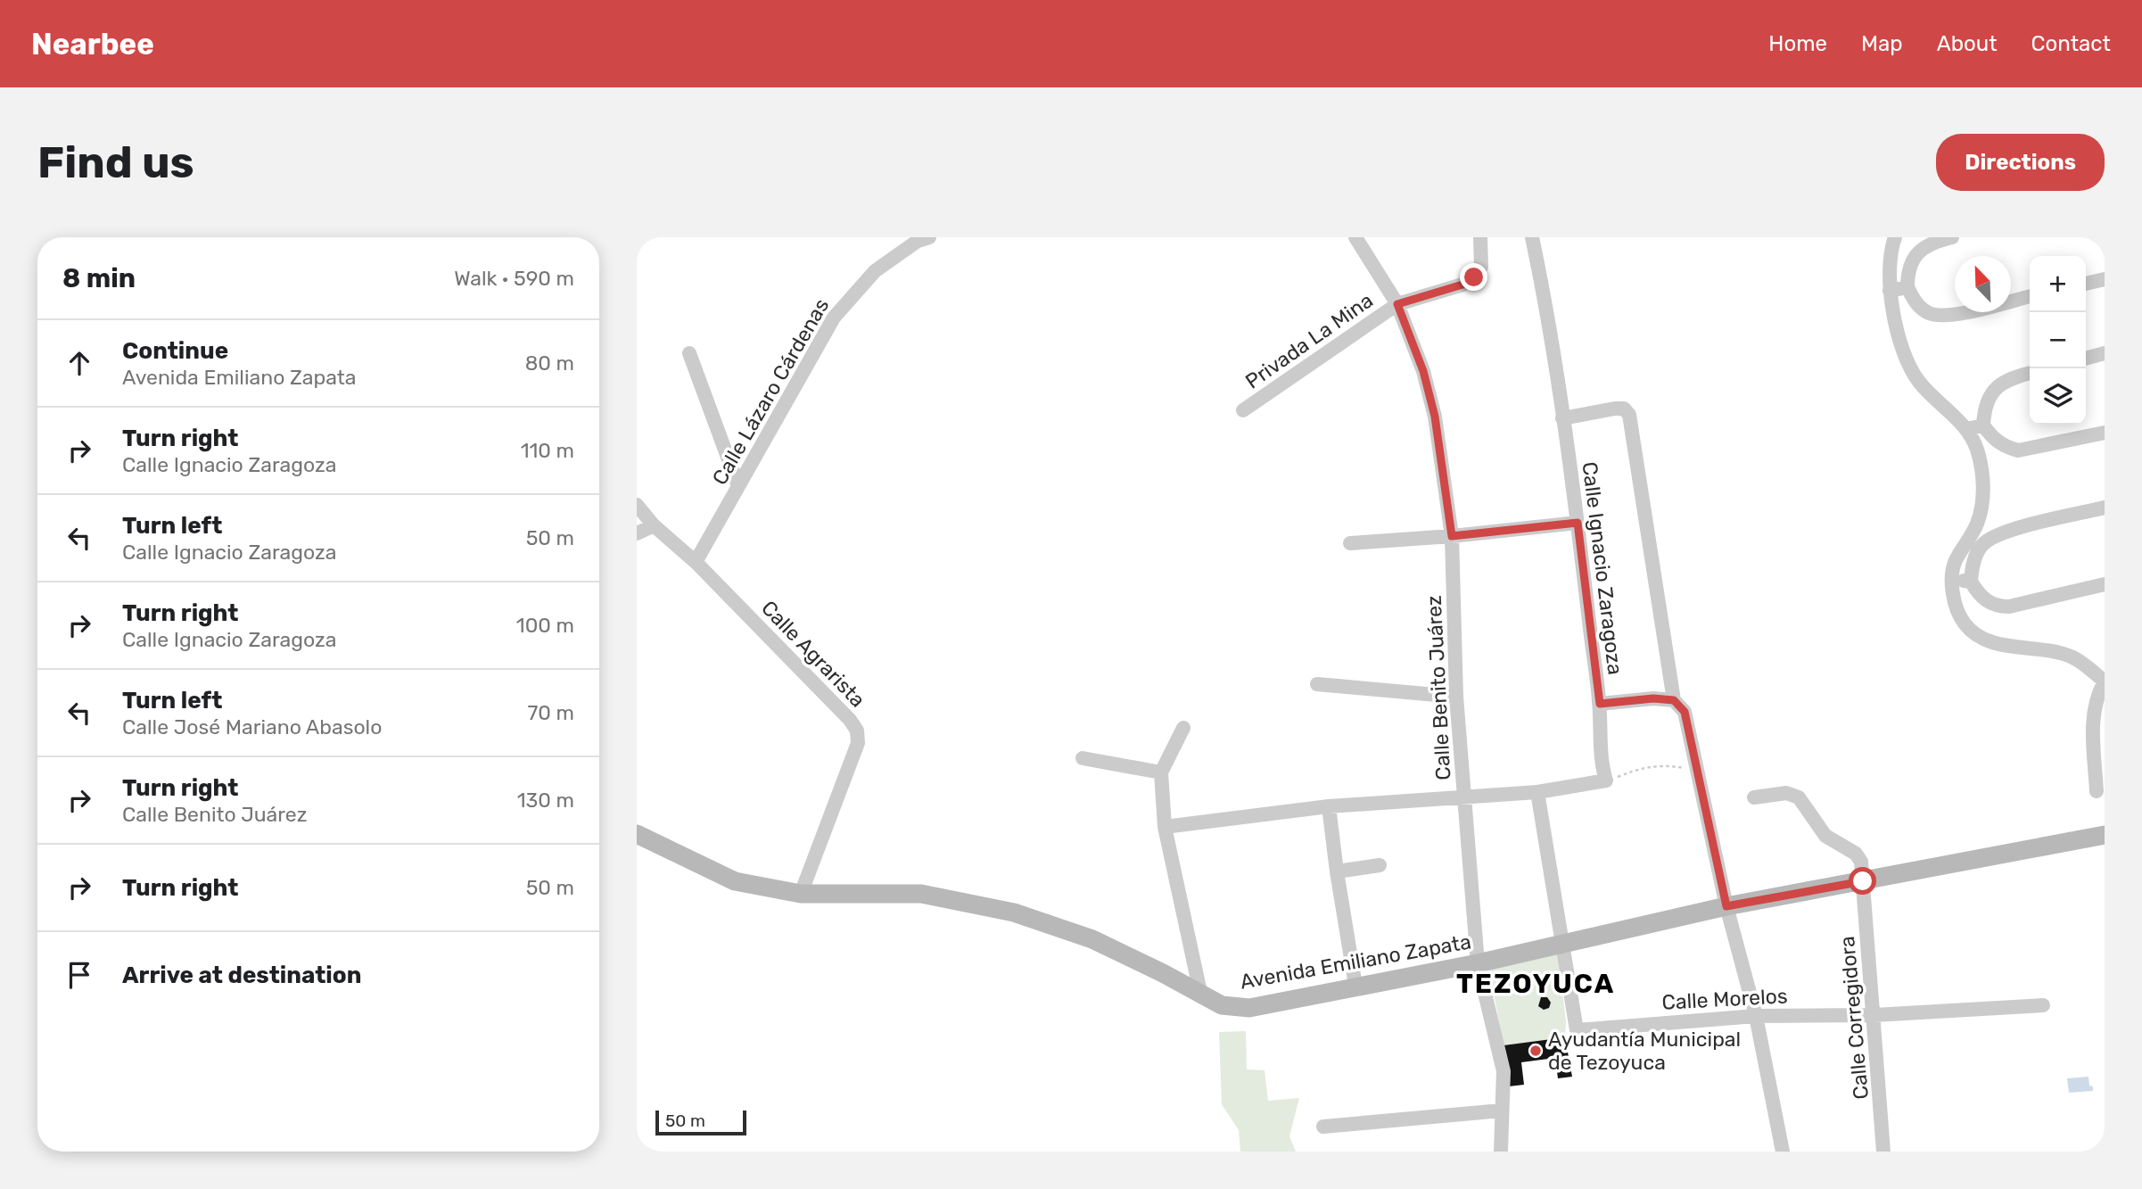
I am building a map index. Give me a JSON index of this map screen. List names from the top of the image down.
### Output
{
  "streets": {
    "street": [
      "Privada La Mina",
      "Calle Lázaro Cárdenas",
      "Calle Ignacio Zaragoza",
      "Calle Agrarista",
      "Calle Benito Juárez",
      "Avenida Emiliano Zapata",
      "Calle Morelos",
      "Calle Corregidora"
    ]
  },
  "crossings": [
    ["Privada La Mina", "Calle Benito Juárez"],
    ["Calle Lázaro Cárdenas", "Calle Agrarista"],
    ["Calle Agrarista", "Avenida Emiliano Zapata"],
    ["Calle Benito Juárez", "Avenida Emiliano Zapata"],
    ["Avenida Emiliano Zapata", "Calle Morelos"],
    ["Avenida Emiliano Zapata", "Calle Corregidora"],
    ["Calle Morelos", "Calle Corregidora"]
  ],
  "districts": ["TEZOYUCA"],
  "places": ["Ayudantía Municipal de Tezoyuca"],
  "scale_bar": "50 m",
  "north": "top left",
  "page": {
    "header": "Nearbee",
    "nav": [
      "Home",
      "Map",
      "About",
      "Contact"
    ],
    "buttons": "Directions",
    "title": "Find us",
    "heading": ["8 min", "Walk · 590 m"],
    "map_buttons": ["+", "−"],
    "list": [
      ["Continue", "Avenida Emiliano Zapata", "80 m"],
      ["Turn right", "Calle Ignacio Zaragoza", "110 m"],
      ["Turn left", "Calle Ignacio Zaragoza", "50 m"],
      ["Turn right", "Calle Ignacio Zaragoza", "100 m"],
      ["Turn left", "Calle José Mariano Abasolo", "70 m"],
      ["Turn right", "Calle Benito Juárez", "130 m"],
      ["Turn right", "50 m"],
      "Arrive at destination"
    ],
    "scale": "50 m"
  }
}
